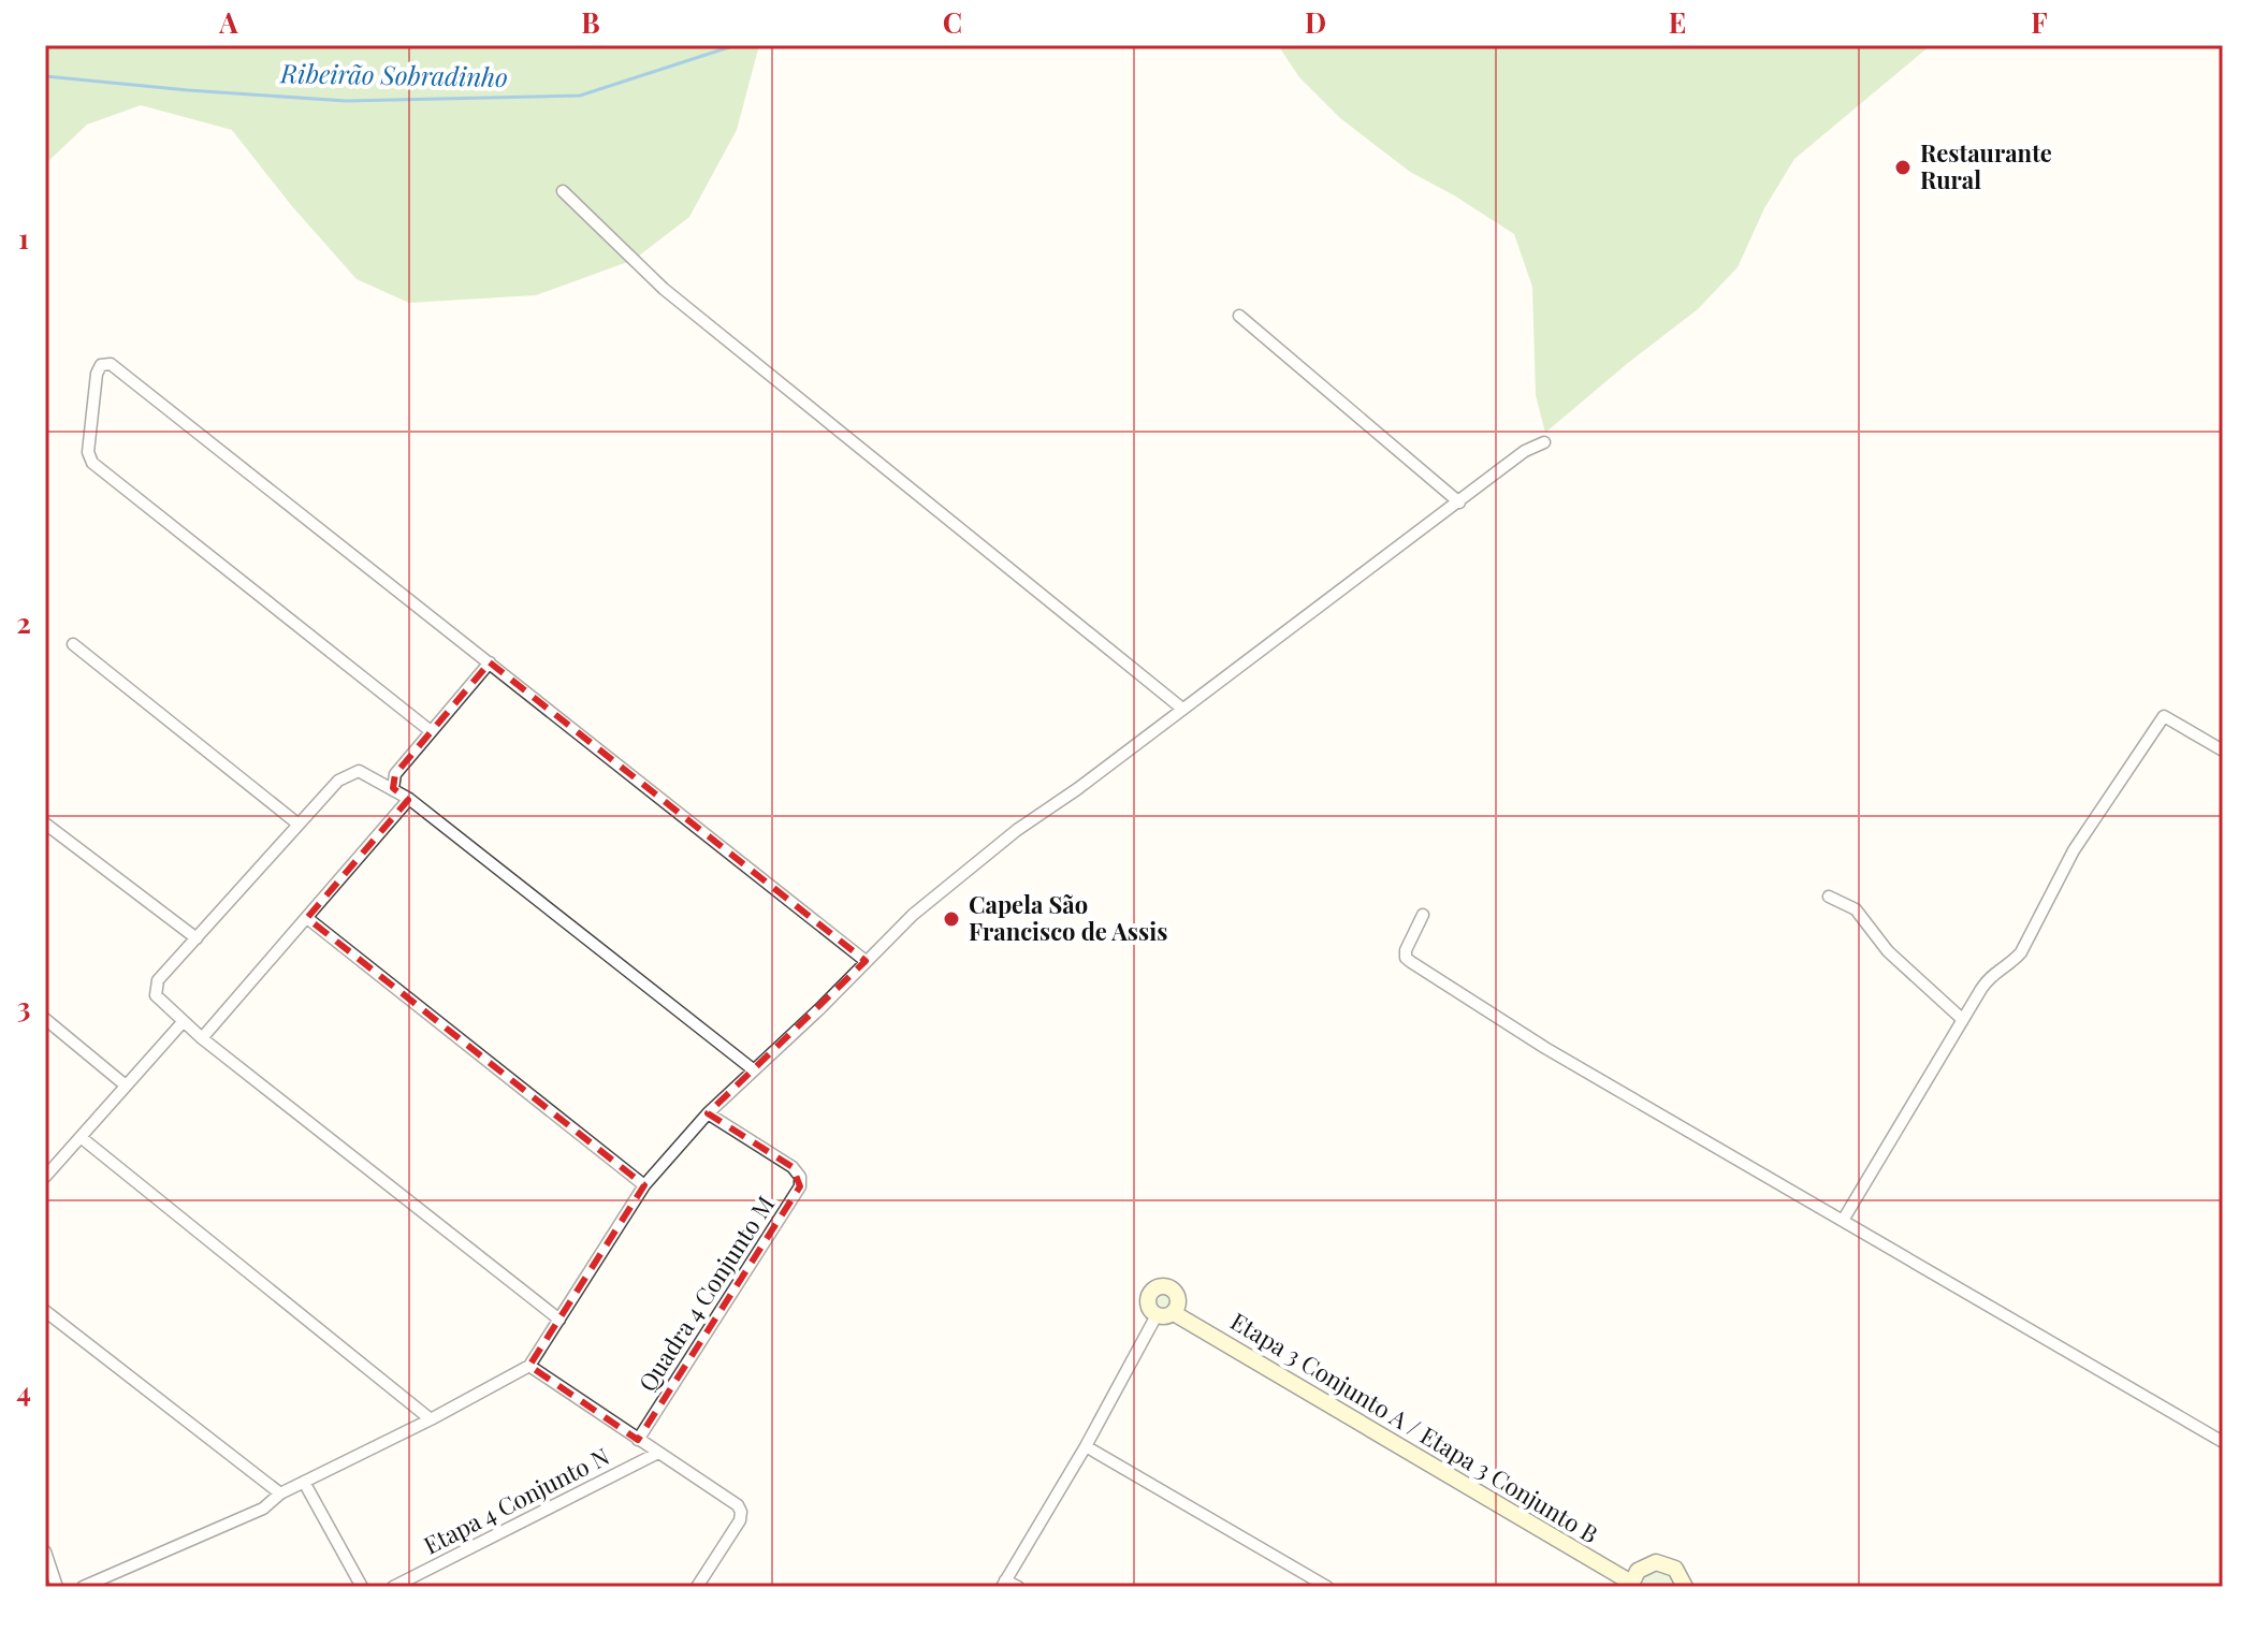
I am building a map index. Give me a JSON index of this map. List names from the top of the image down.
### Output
{
  "streets": {
    "street": ["Quadra 4 Conjunto M", "Etapa 3 Conjunto A / Etapa 3 Conjunto B", "Etapa 4 Conjunto N"]
  },
  "water": ["Ribeirão Sobradinho"],
  "places": ["Restaurante Rural", "Capela São Francisco de Assis"],
  "grid": {
    "columns": [
      "A",
      "B",
      "C",
      "D",
      "E",
      "F"
    ],
    "rows": [
      "1",
      "2",
      "3",
      "4"
    ]
  }
}
